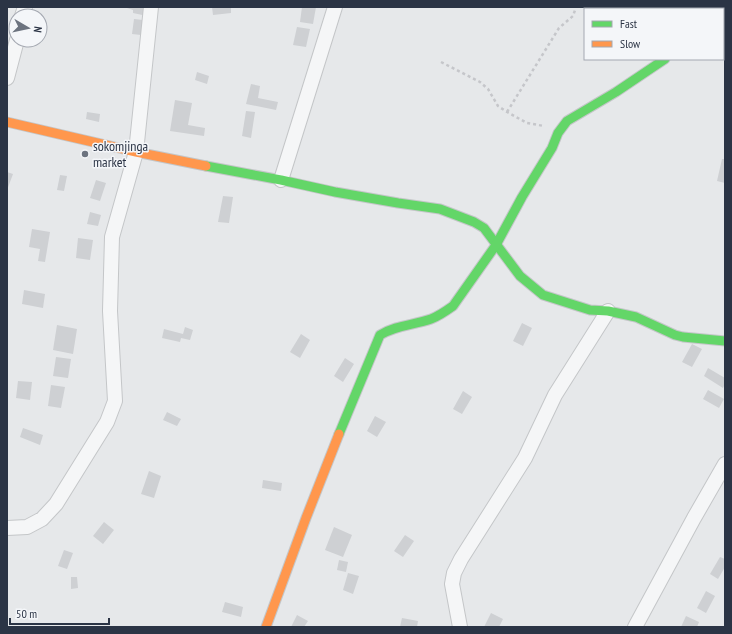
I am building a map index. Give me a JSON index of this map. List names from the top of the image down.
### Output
{
  "places": ["sokomjinga market"],
  "legend": ["Fast", "Slow"],
  "scale_bar": "50 m",
  "north": "right"
}
